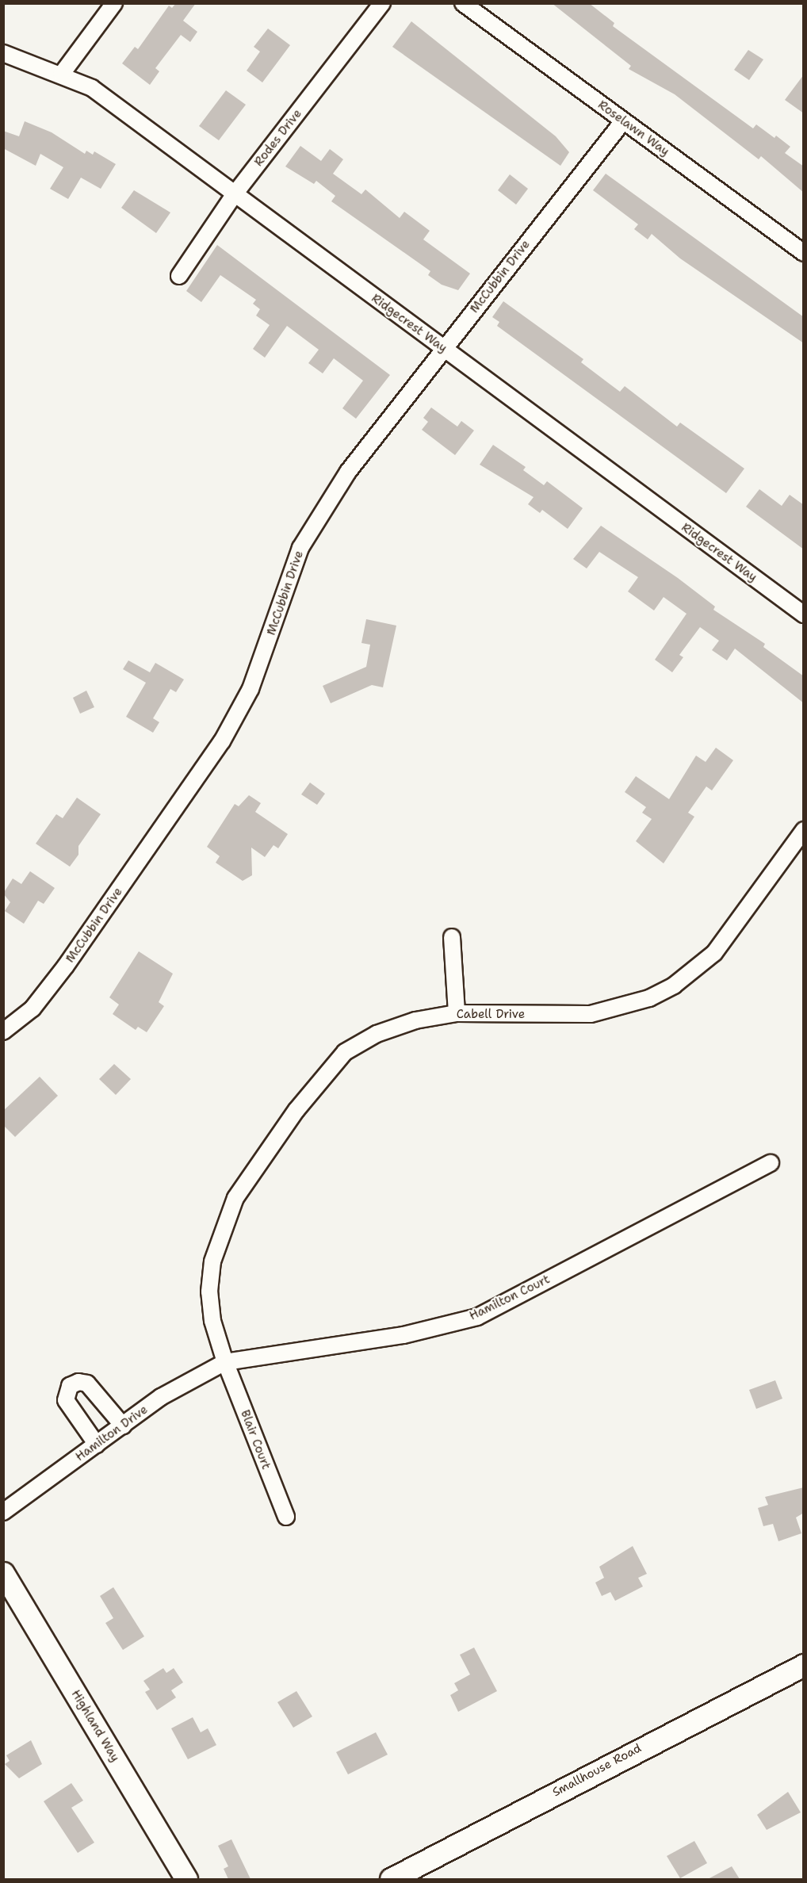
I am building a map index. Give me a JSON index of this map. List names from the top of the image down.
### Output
{
  "streets": {
    "street": [
      "Roselawn Way",
      "Rodes Drive",
      "McCubbin Drive",
      "Ridgecrest Way",
      "Cabell Drive",
      "Hamilton Court",
      "Hamilton Drive",
      "Blair Court",
      "Highland Way",
      "Smallhouse Road"
    ]
  },
  "crossings": [
    ["Roselawn Way", "McCubbin Drive"],
    ["Rodes Drive", "Ridgecrest Way"],
    ["McCubbin Drive", "Ridgecrest Way"],
    ["Cabell Drive", "Hamilton Court"],
    ["Cabell Drive", "Hamilton Drive"],
    ["Cabell Drive", "Blair Court"],
    ["Hamilton Court", "Hamilton Drive"],
    ["Hamilton Court", "Blair Court"],
    ["Hamilton Drive", "Blair Court"]
  ]
}
